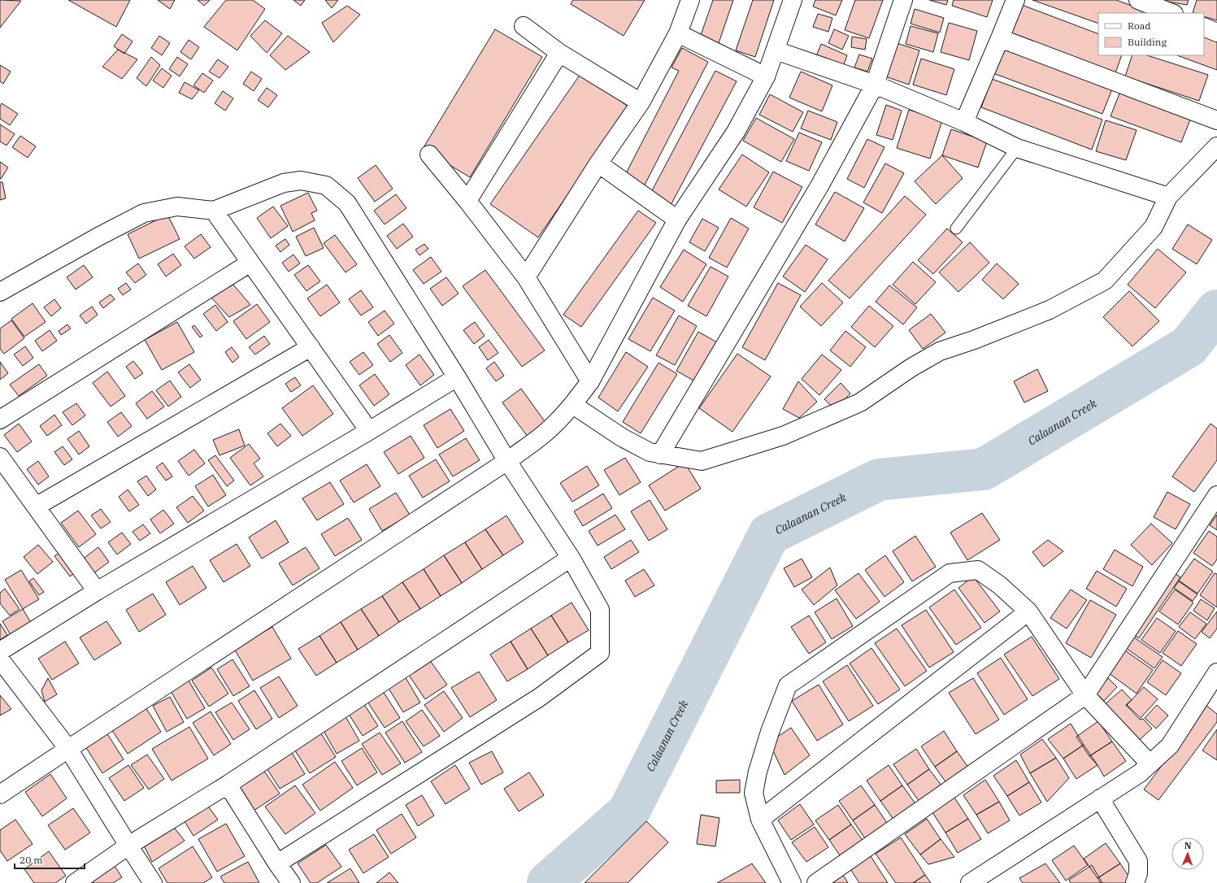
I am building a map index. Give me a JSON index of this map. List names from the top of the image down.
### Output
{
  "water": ["Calaanan Creek"],
  "legend": ["Road", "Building"],
  "scale_bar": "20 m",
  "north": "top"
}
